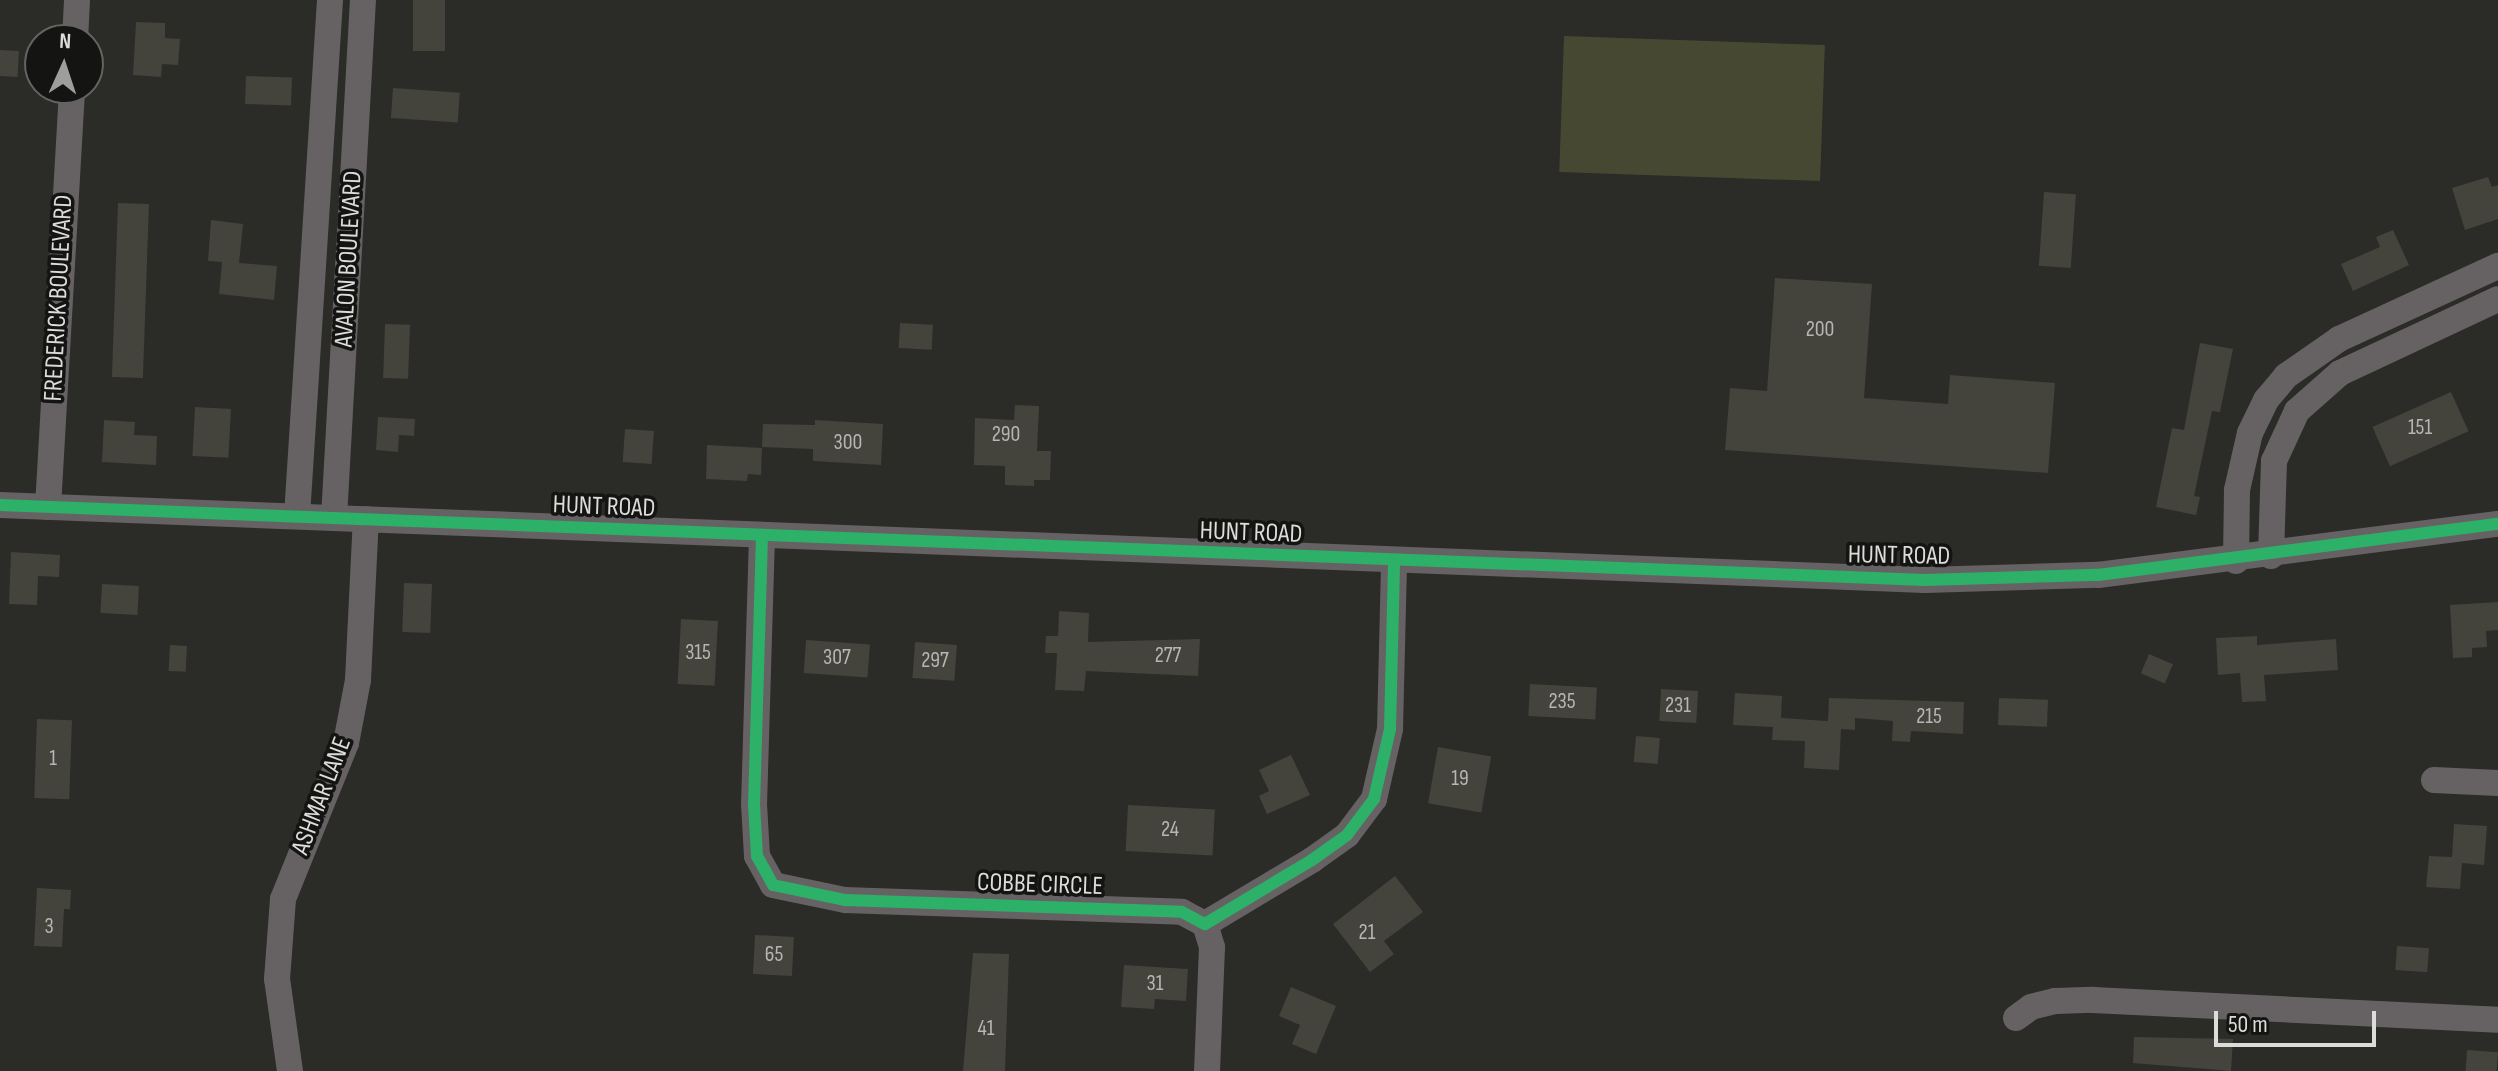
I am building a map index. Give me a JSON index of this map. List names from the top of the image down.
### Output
{
  "streets": {
    "street": [
      "AVALON BOULEVARD",
      "FREDERICK BOULEVARD",
      "HUNT ROAD",
      "ASHMAR LANE",
      "COBBE CIRCLE"
    ]
  },
  "crossings": [
    ["AVALON BOULEVARD", "HUNT ROAD"],
    ["FREDERICK BOULEVARD", "HUNT ROAD"],
    ["HUNT ROAD", "ASHMAR LANE"],
    ["HUNT ROAD", "COBBE CIRCLE"]
  ],
  "house_numbers": [
    "200",
    "151",
    "290",
    "300",
    "315",
    "277",
    "307",
    "297",
    "235",
    "231",
    "215",
    "1",
    "19",
    "24",
    "3",
    "21",
    "65",
    "31",
    "41"
  ],
  "scale_bar": "50 m",
  "north": "top"
}
